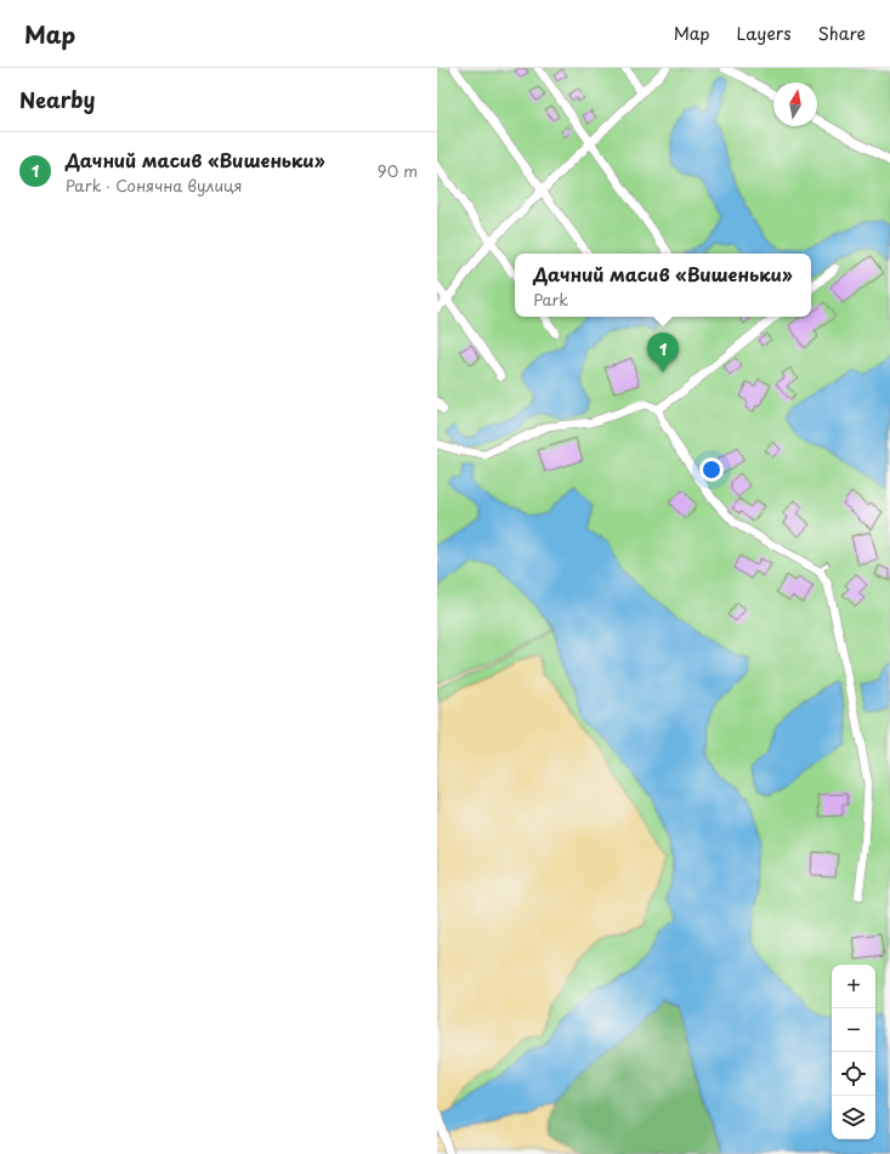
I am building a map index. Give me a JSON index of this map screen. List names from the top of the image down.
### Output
{
  "north": "top",
  "page": {
    "header": "Map",
    "nav": ["Map", "Layers", "Share"],
    "heading": "Nearby",
    "list": [
      {
        "mark": "1",
        "name": "Дачний масив «Вишеньки»",
        "note": "Park · Сонячна вулиця",
        "value": "90 m"
      }
    ],
    "popup": ["Дачний масив «Вишеньки»", "Park"],
    "pins": "1",
    "map_buttons": ["+", "−"]
  }
}
